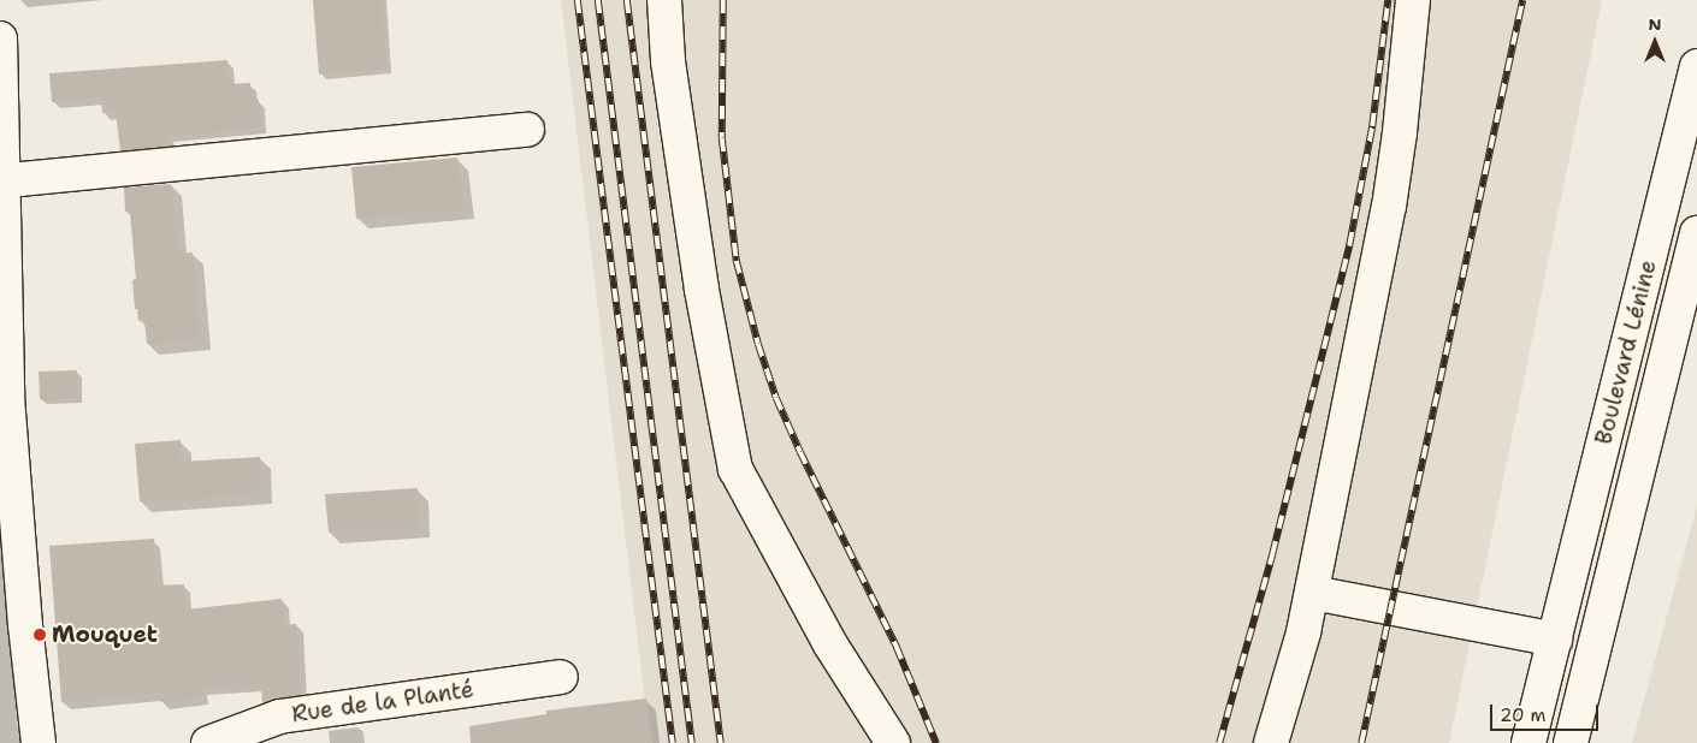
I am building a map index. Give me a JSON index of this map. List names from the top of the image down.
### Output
{
  "streets": {
    "street": ["Boulevard Lénine", "Rue de la Planté"]
  },
  "places": ["Mouquet"],
  "scale_bar": "20 m",
  "north": "top"
}
